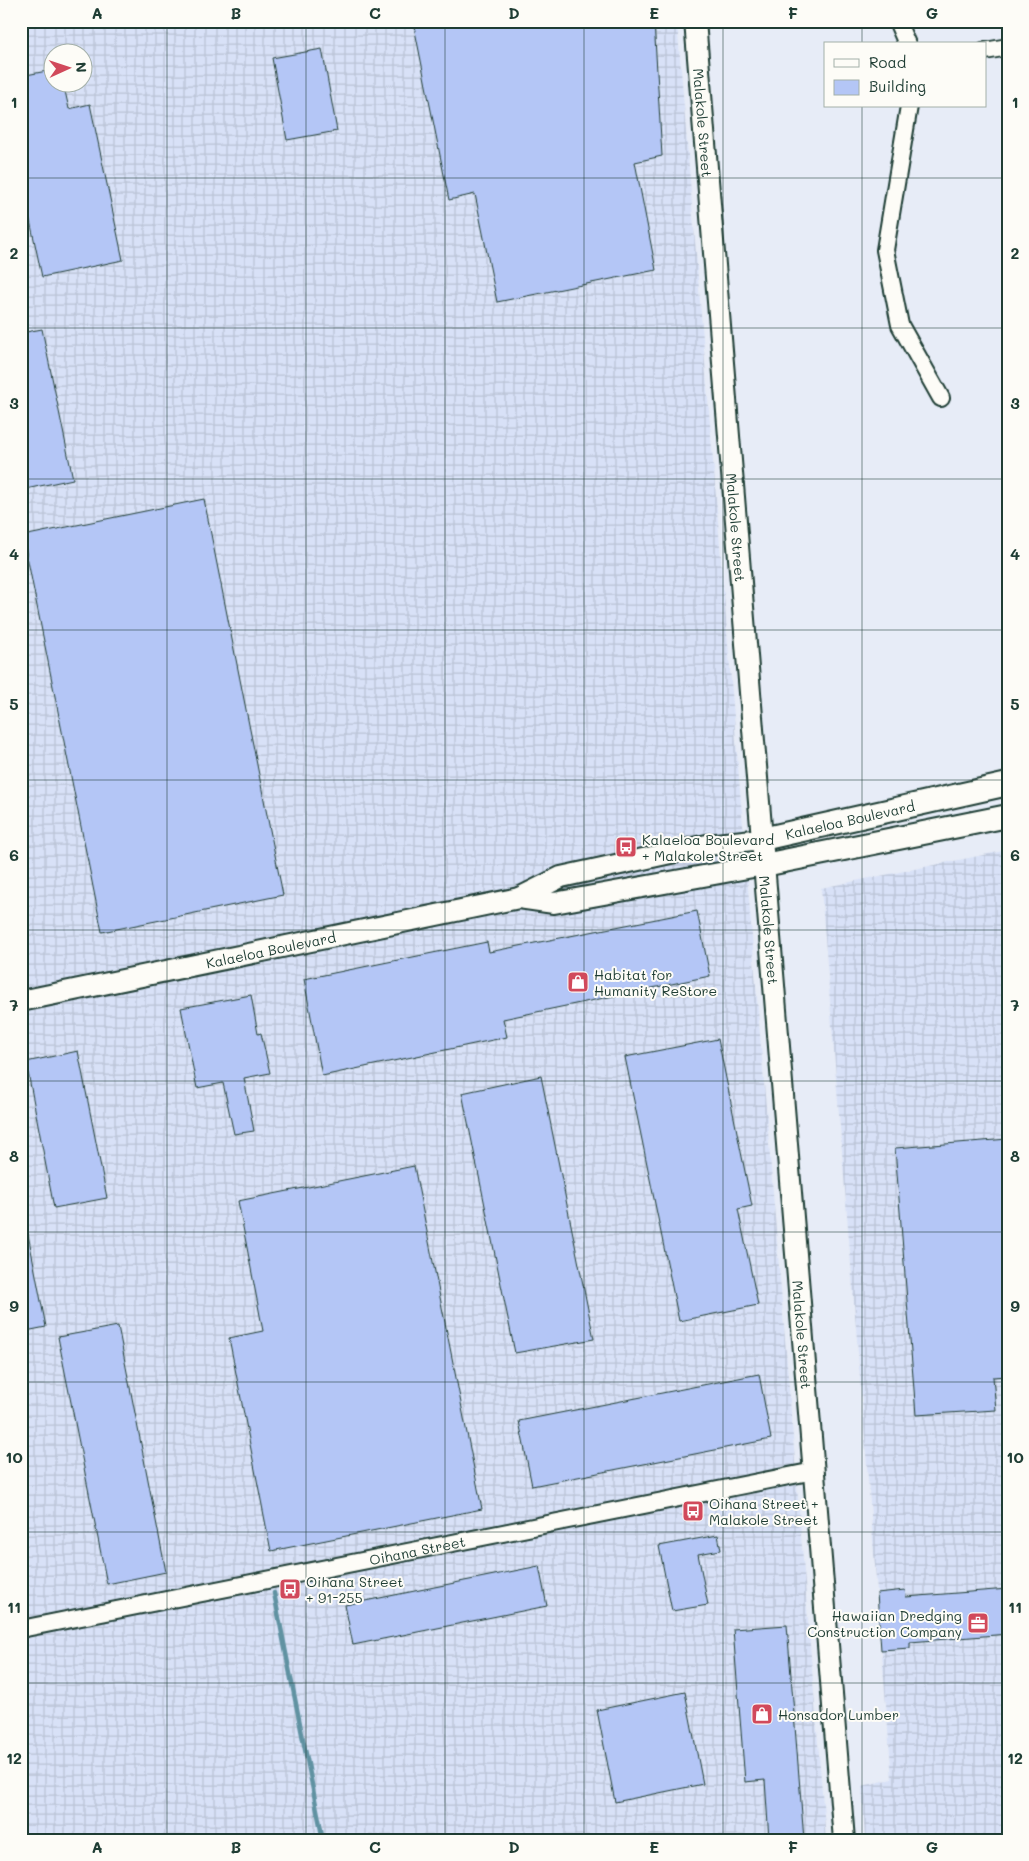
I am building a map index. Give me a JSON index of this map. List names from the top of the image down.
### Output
{
  "streets": {
    "main road": ["Kalaeloa Boulevard"],
    "street": ["Malakole Street", "Oihana Street"]
  },
  "crossings": [
    ["Malakole Street", "Kalaeloa Boulevard"],
    ["Malakole Street", "Oihana Street"]
  ],
  "places": {
    "bus stop": ["Kalaeloa Boulevard + Malakole Street", "Oihana Street + Malakole Street", "Oihana Street + 91-255"],
    "shop": ["Habitat for Humanity ReStore", "Honsador Lumber"],
    "office": ["Hawaiian Dredging Construction Company"]
  },
  "legend": ["Road", "Building"],
  "north": "right",
  "grid": {
    "columns": [
      "A",
      "B",
      "C",
      "D",
      "E",
      "F",
      "G"
    ],
    "rows": [
      "1",
      "2",
      "3",
      "4",
      "5",
      "6",
      "7",
      "8",
      "9",
      "10",
      "11",
      "12"
    ]
  }
}
